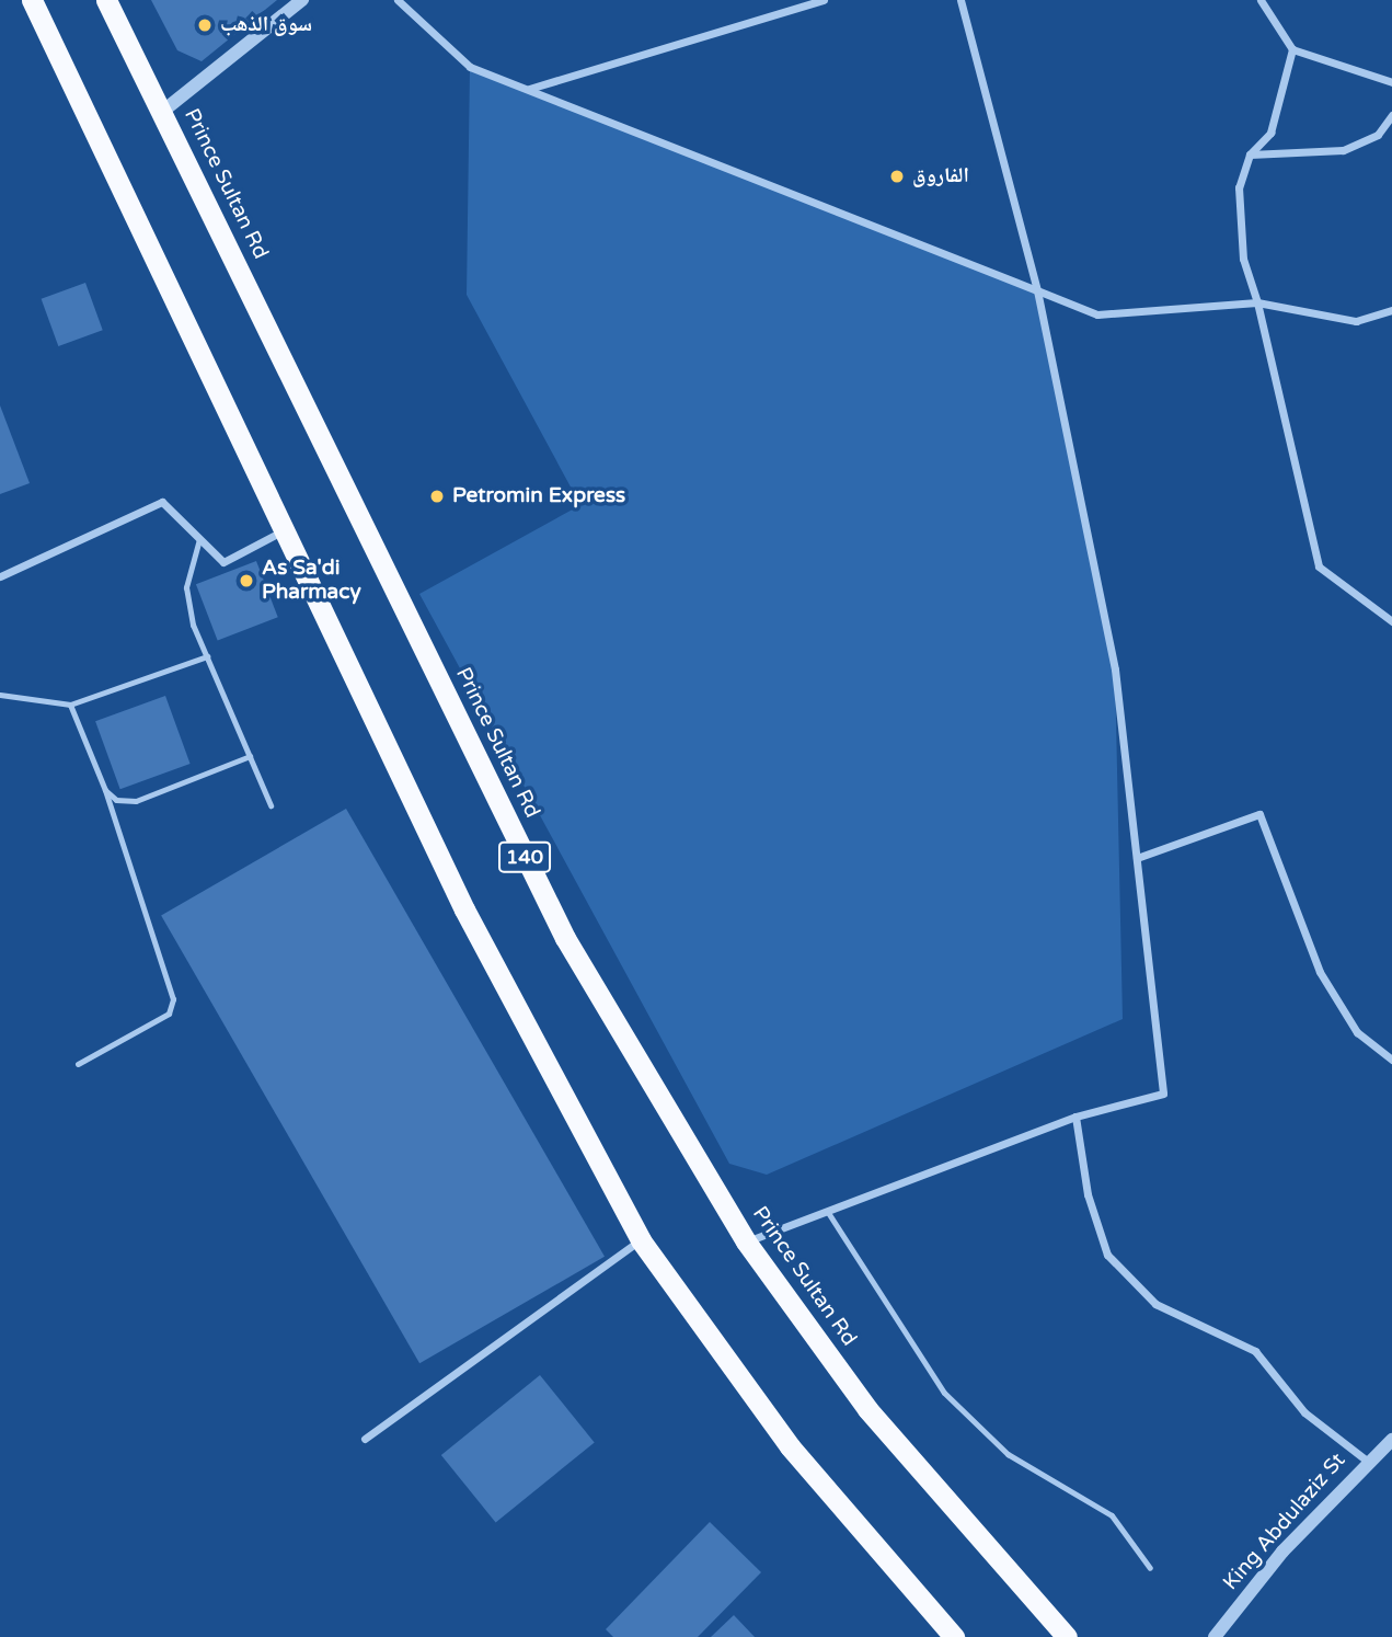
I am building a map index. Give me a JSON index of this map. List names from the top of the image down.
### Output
{
  "streets": {
    "highway": ["Prince Sultan Rd", "140"],
    "street": ["King Abdulaziz St"]
  },
  "places": [
    "سوق الذهب",
    "الفاروق",
    "Petromin Express",
    "As Sa'di Pharmacy"
  ]
}
